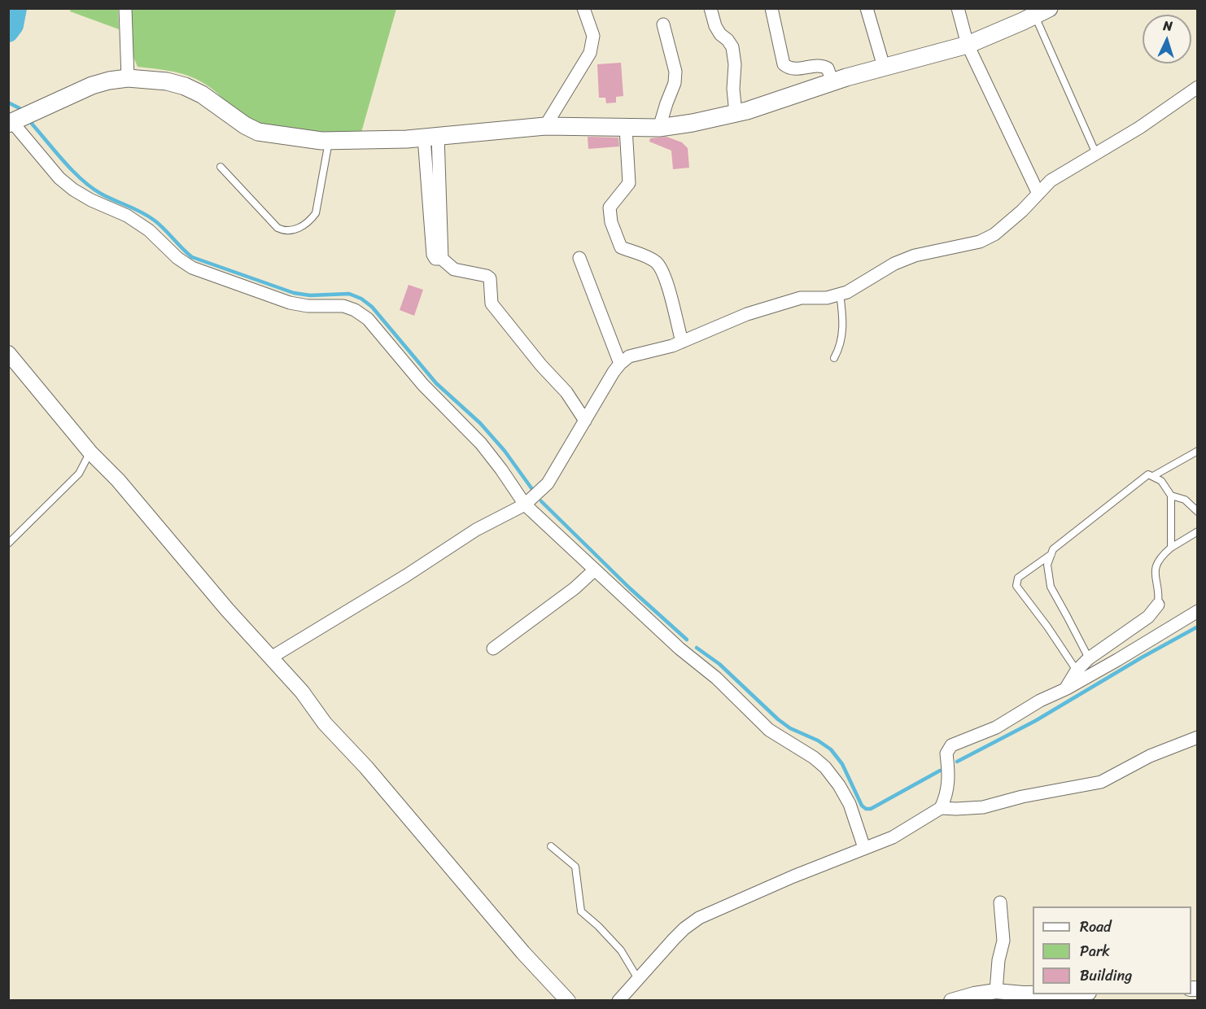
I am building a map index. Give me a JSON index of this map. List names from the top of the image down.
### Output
{
  "legend": ["Road", "Park", "Building"],
  "north": "top"
}
